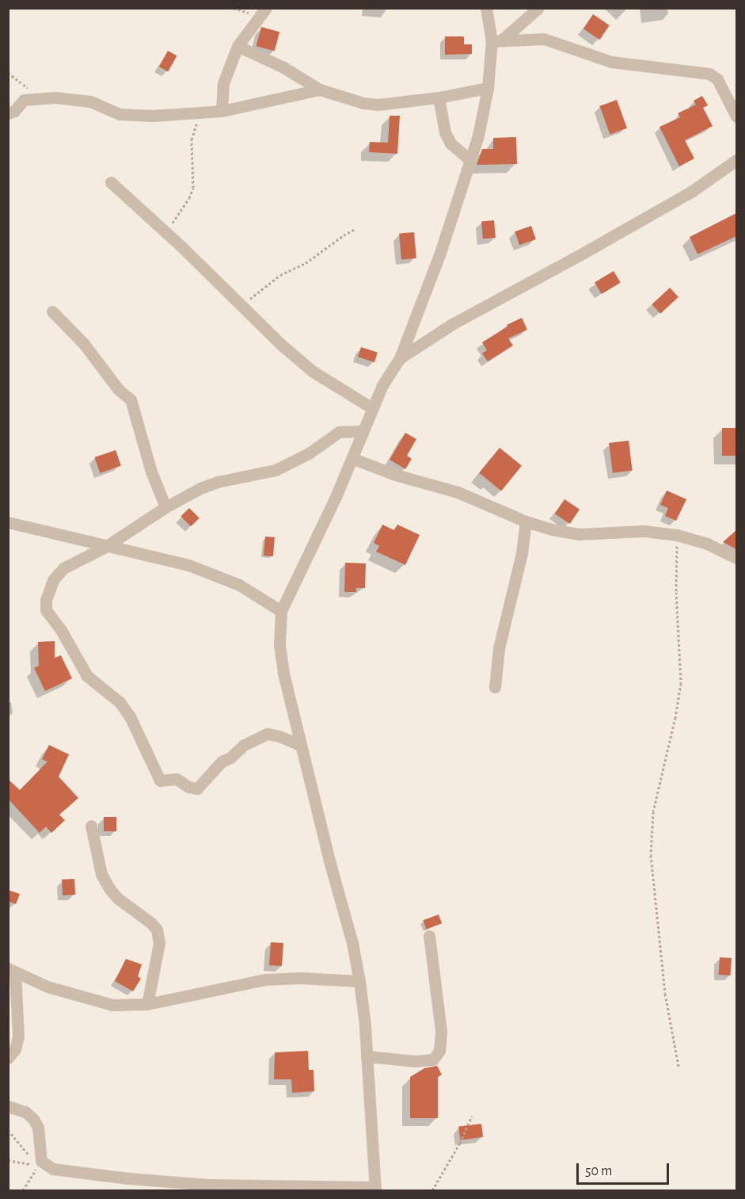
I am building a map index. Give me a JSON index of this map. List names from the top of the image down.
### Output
{
  "scale_bar": "50 m"
}
